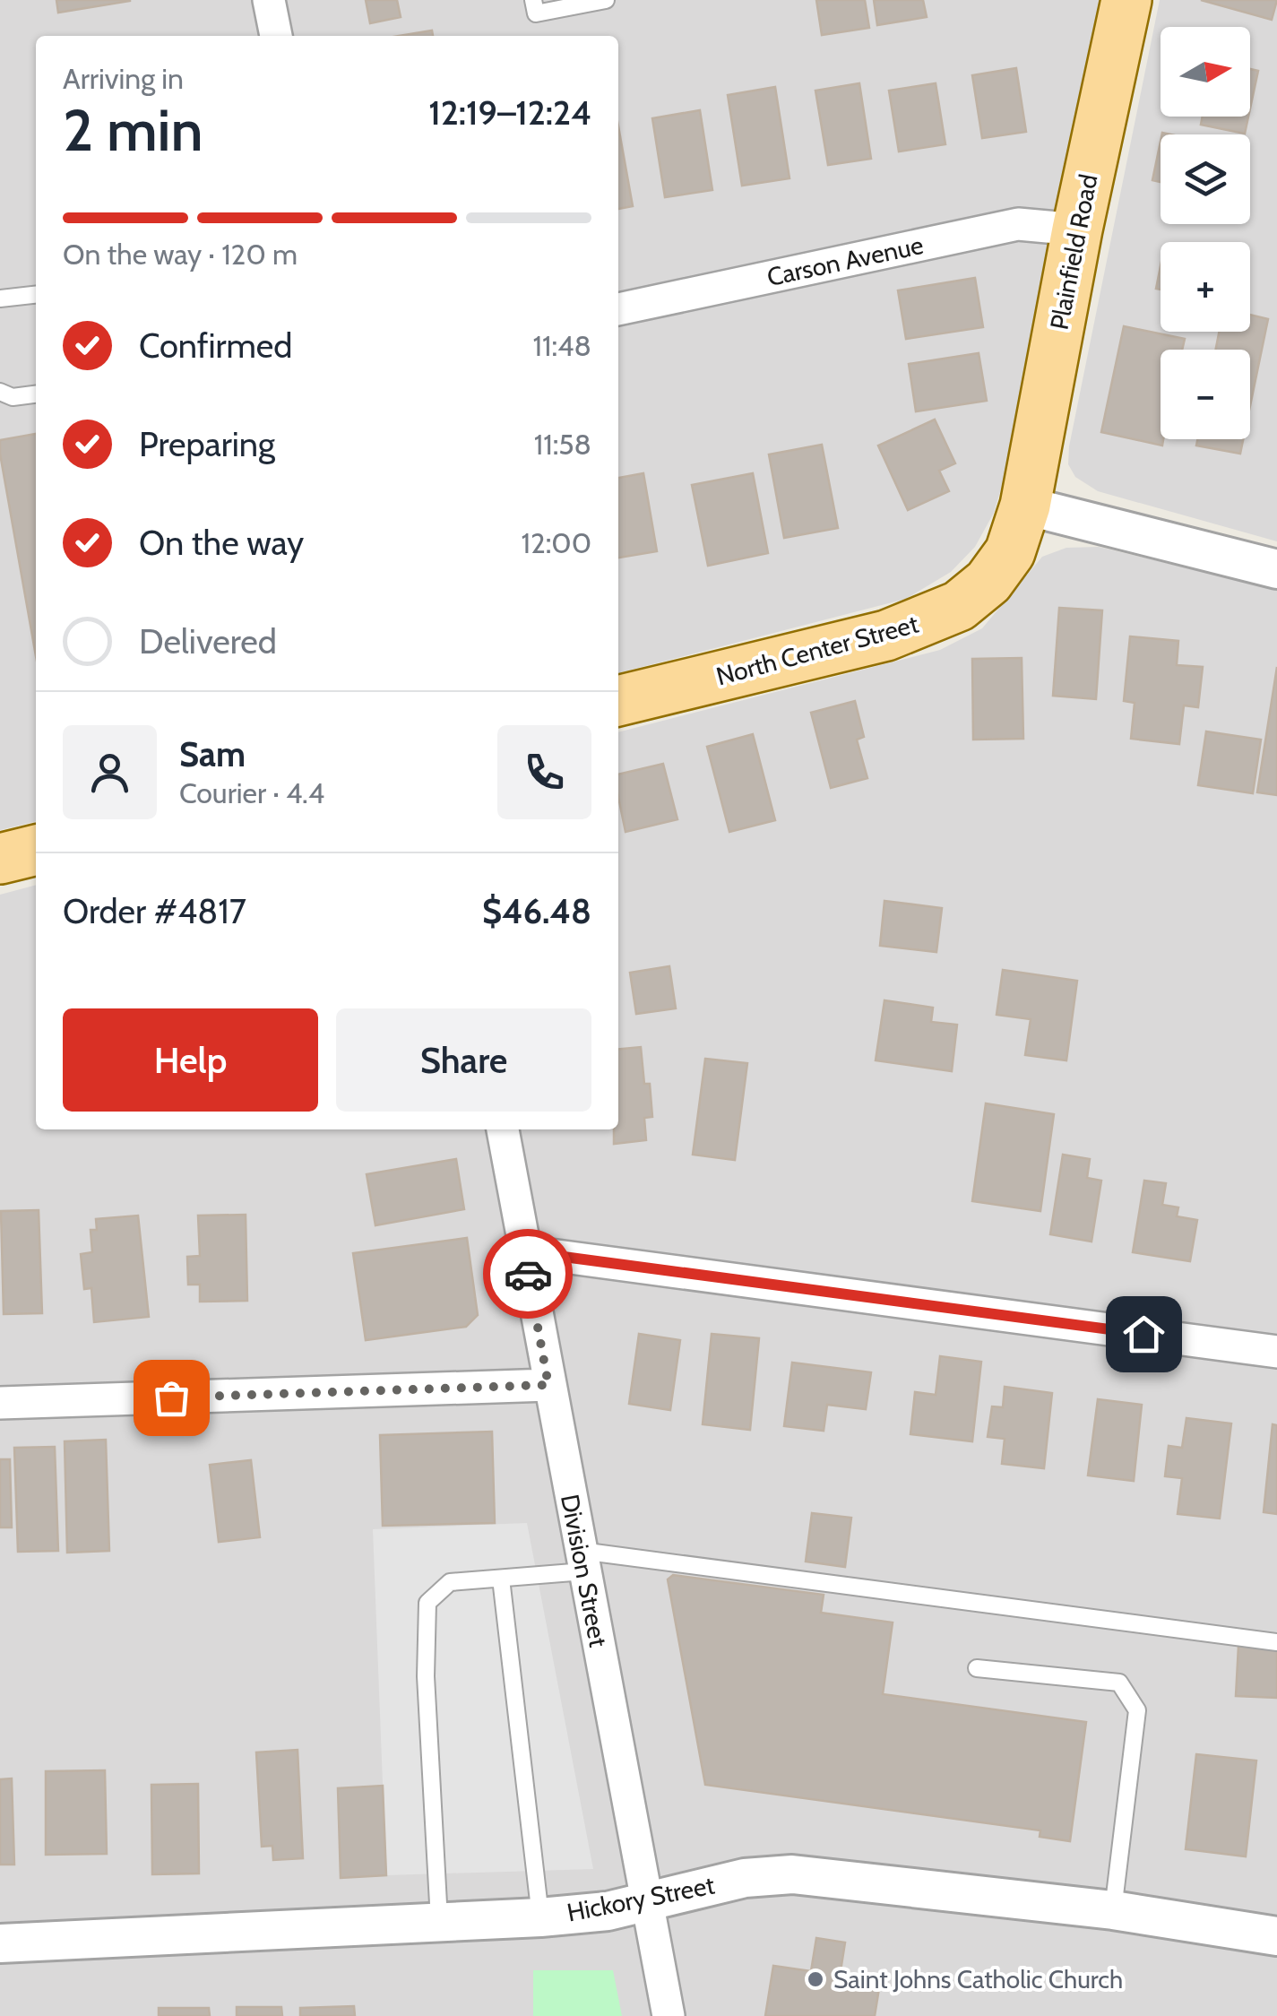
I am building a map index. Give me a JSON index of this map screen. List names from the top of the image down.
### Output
{
  "streets": {
    "main road": ["Plainfield Road", "North Center Street"],
    "street": ["Carson Avenue", "Division Street", "Hickory Street"]
  },
  "crossings": [
    ["Plainfield Road", "Carson Avenue"],
    ["Plainfield Road", "North Center Street"],
    ["Division Street", "Hickory Street"]
  ],
  "places": ["Saint Johns Catholic Church"],
  "north": "right",
  "page": {
    "map_buttons": ["+", "−"],
    "heading": ["2 min", "Arriving in", "12:19–12:24"],
    "panel": [
      "Sam",
      "Courier · 4.4",
      "Order #4817",
      "$46.48"
    ],
    "bar": "On the way · 120 m",
    "list": [
      ["Confirmed", "11:48"],
      ["Preparing", "11:58"],
      ["On the way", "12:00"],
      "Delivered"
    ],
    "buttons": ["Help", "Share"]
  }
}
